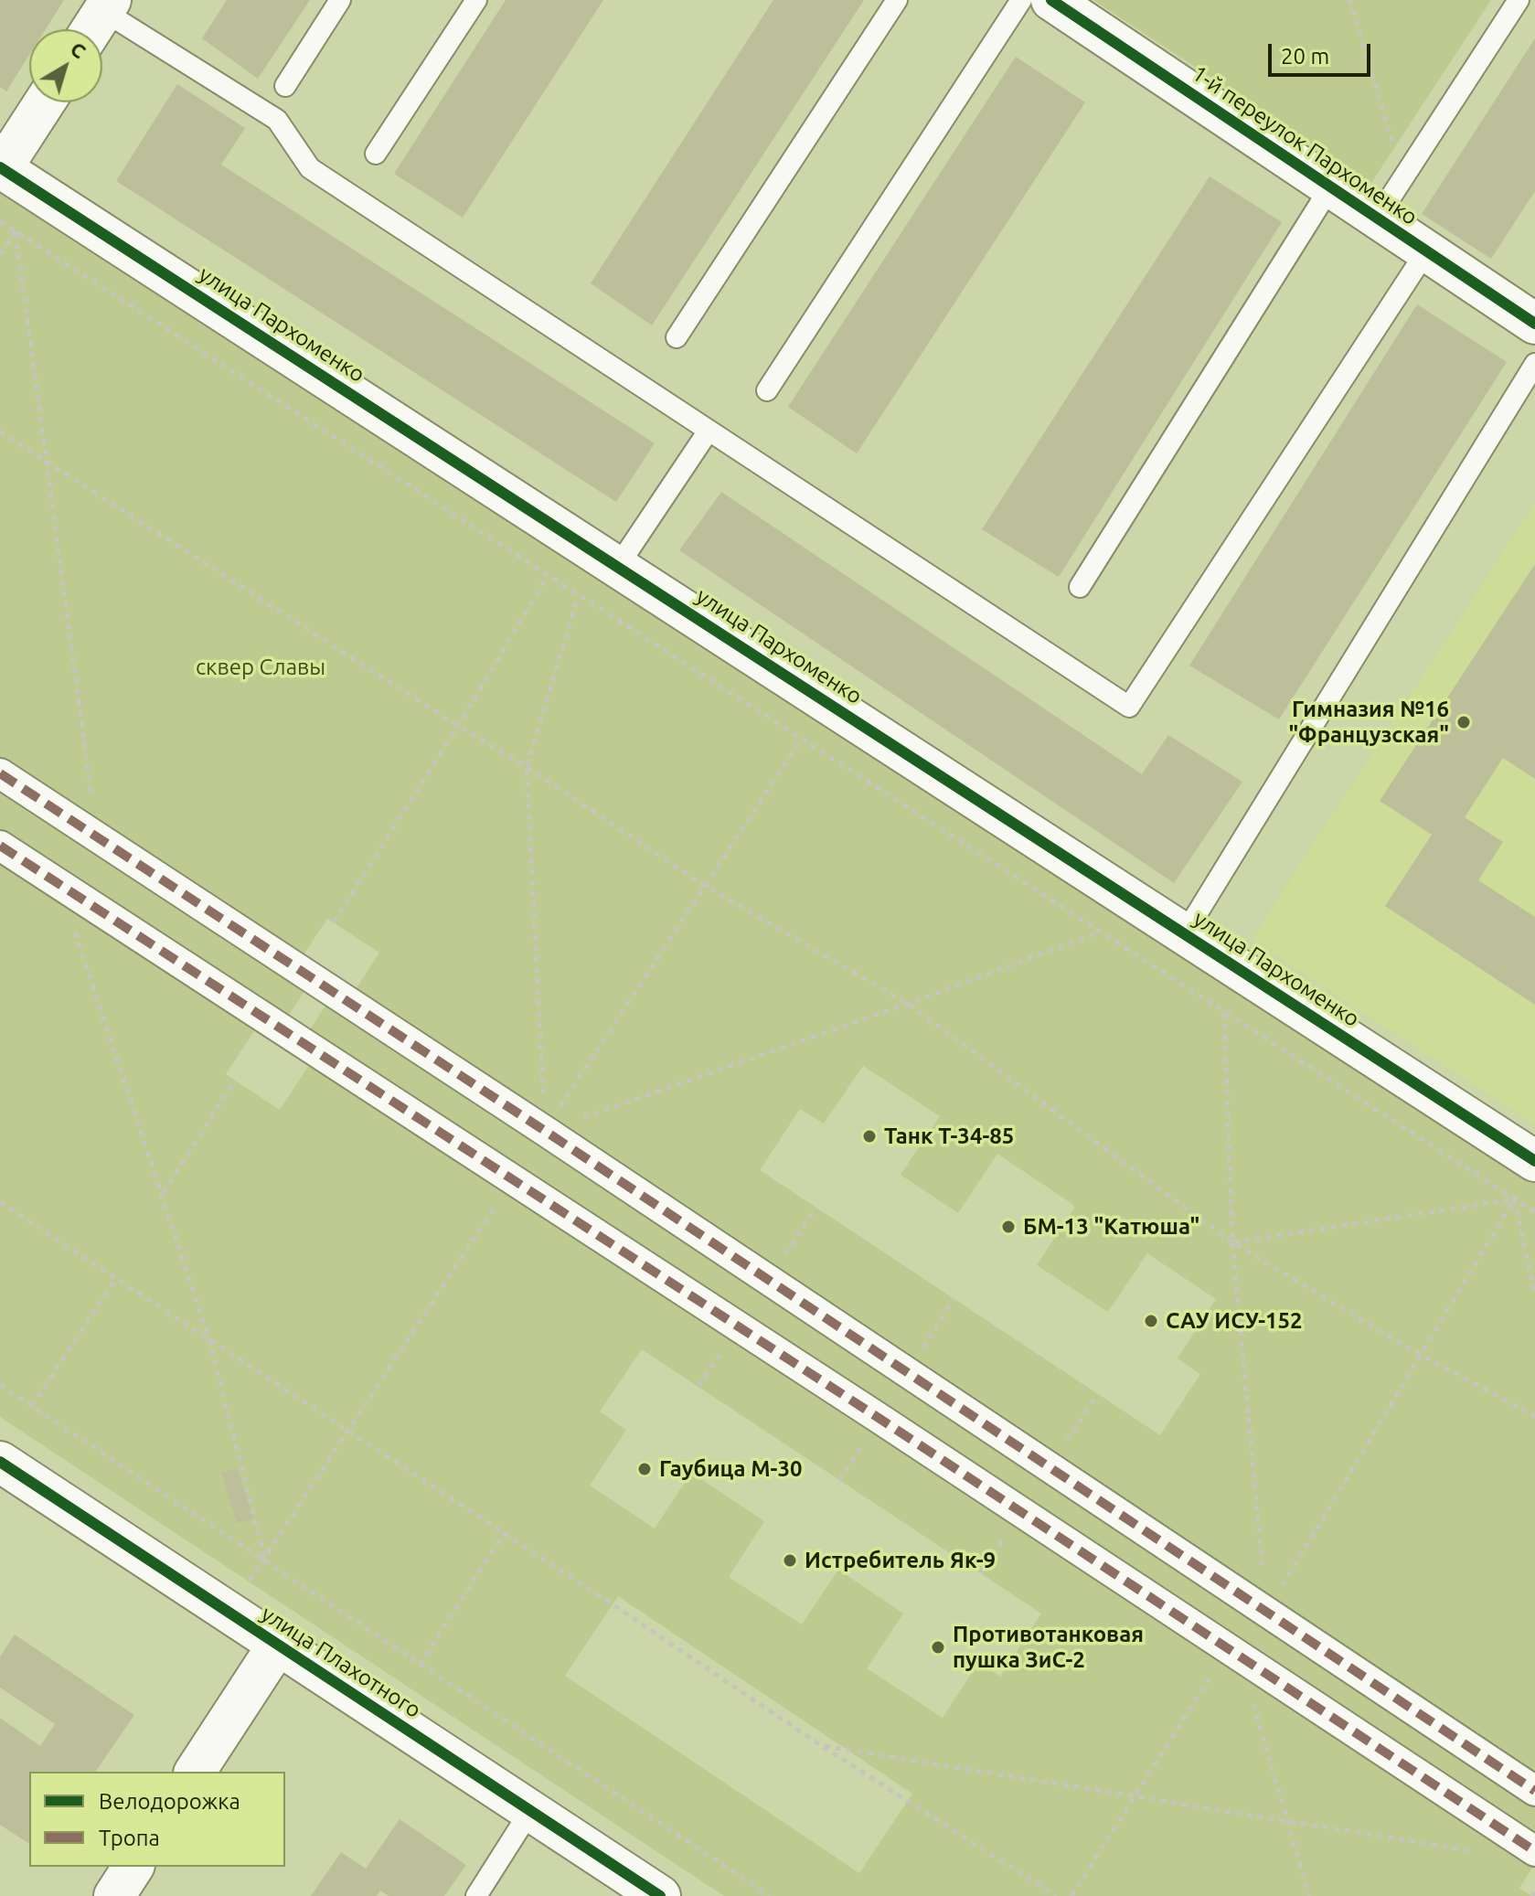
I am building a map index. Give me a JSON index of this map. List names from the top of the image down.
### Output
{
  "streets": {
    "street": ["1-й переулок Пархоменко", "улица Пархоменко", "улица Плахотного"]
  },
  "parks": ["сквер Славы"],
  "places": [
    "Гимназия №16 \"Французская\"",
    "Танк Т-34-85",
    "БМ-13 \"Катюша\"",
    "САУ ИСУ-152",
    "Гаубица М-30",
    "Истребитель Як-9",
    "Противотанковая пушка ЗиС-2"
  ],
  "legend": ["Велодорожка", "Тропа"],
  "scale_bar": "20 m",
  "north": "top right"
}
